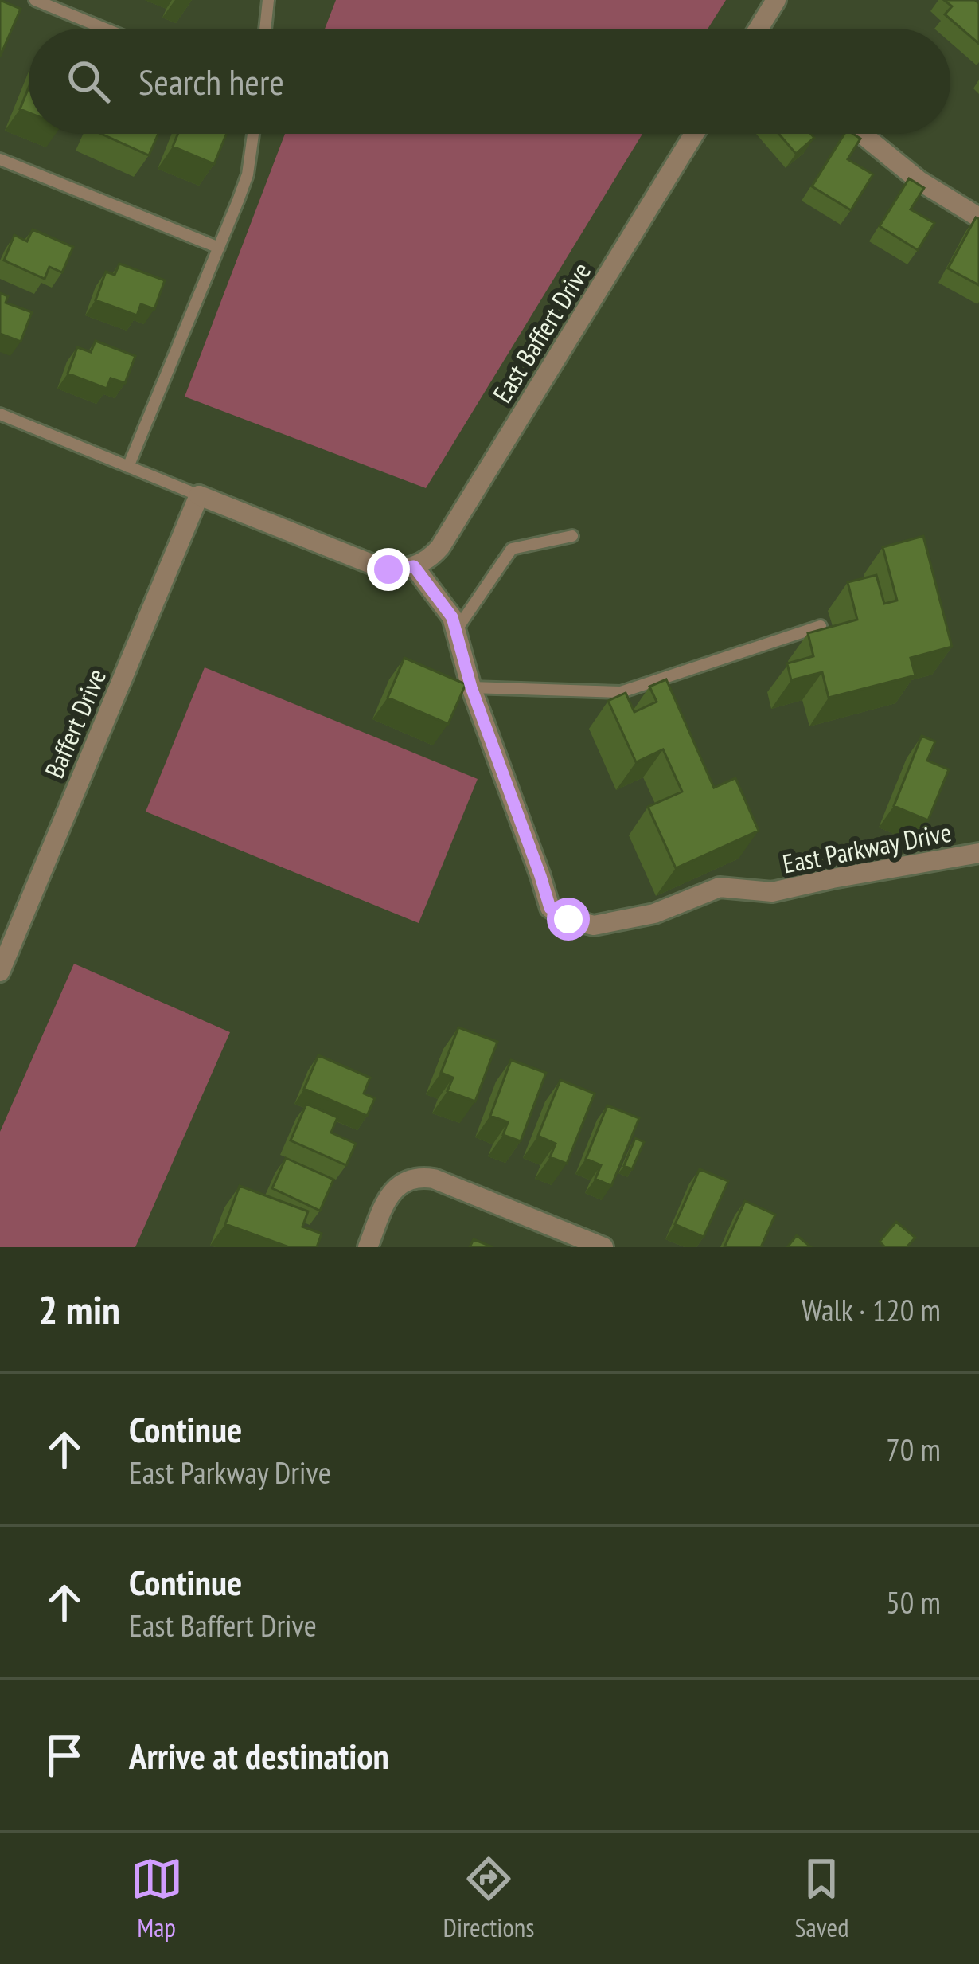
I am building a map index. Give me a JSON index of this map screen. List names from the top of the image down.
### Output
{
  "streets": {
    "street": ["East Baffert Drive", "Baffert Drive", "East Parkway Drive"]
  },
  "page": {
    "search": "Search here",
    "heading": ["2 min", "Walk · 120 m"],
    "list": [
      ["Continue", "East Parkway Drive", "70 m"],
      ["Continue", "East Baffert Drive", "50 m"],
      "Arrive at destination"
    ],
    "nav": ["Map", "Directions", "Saved"]
  }
}
